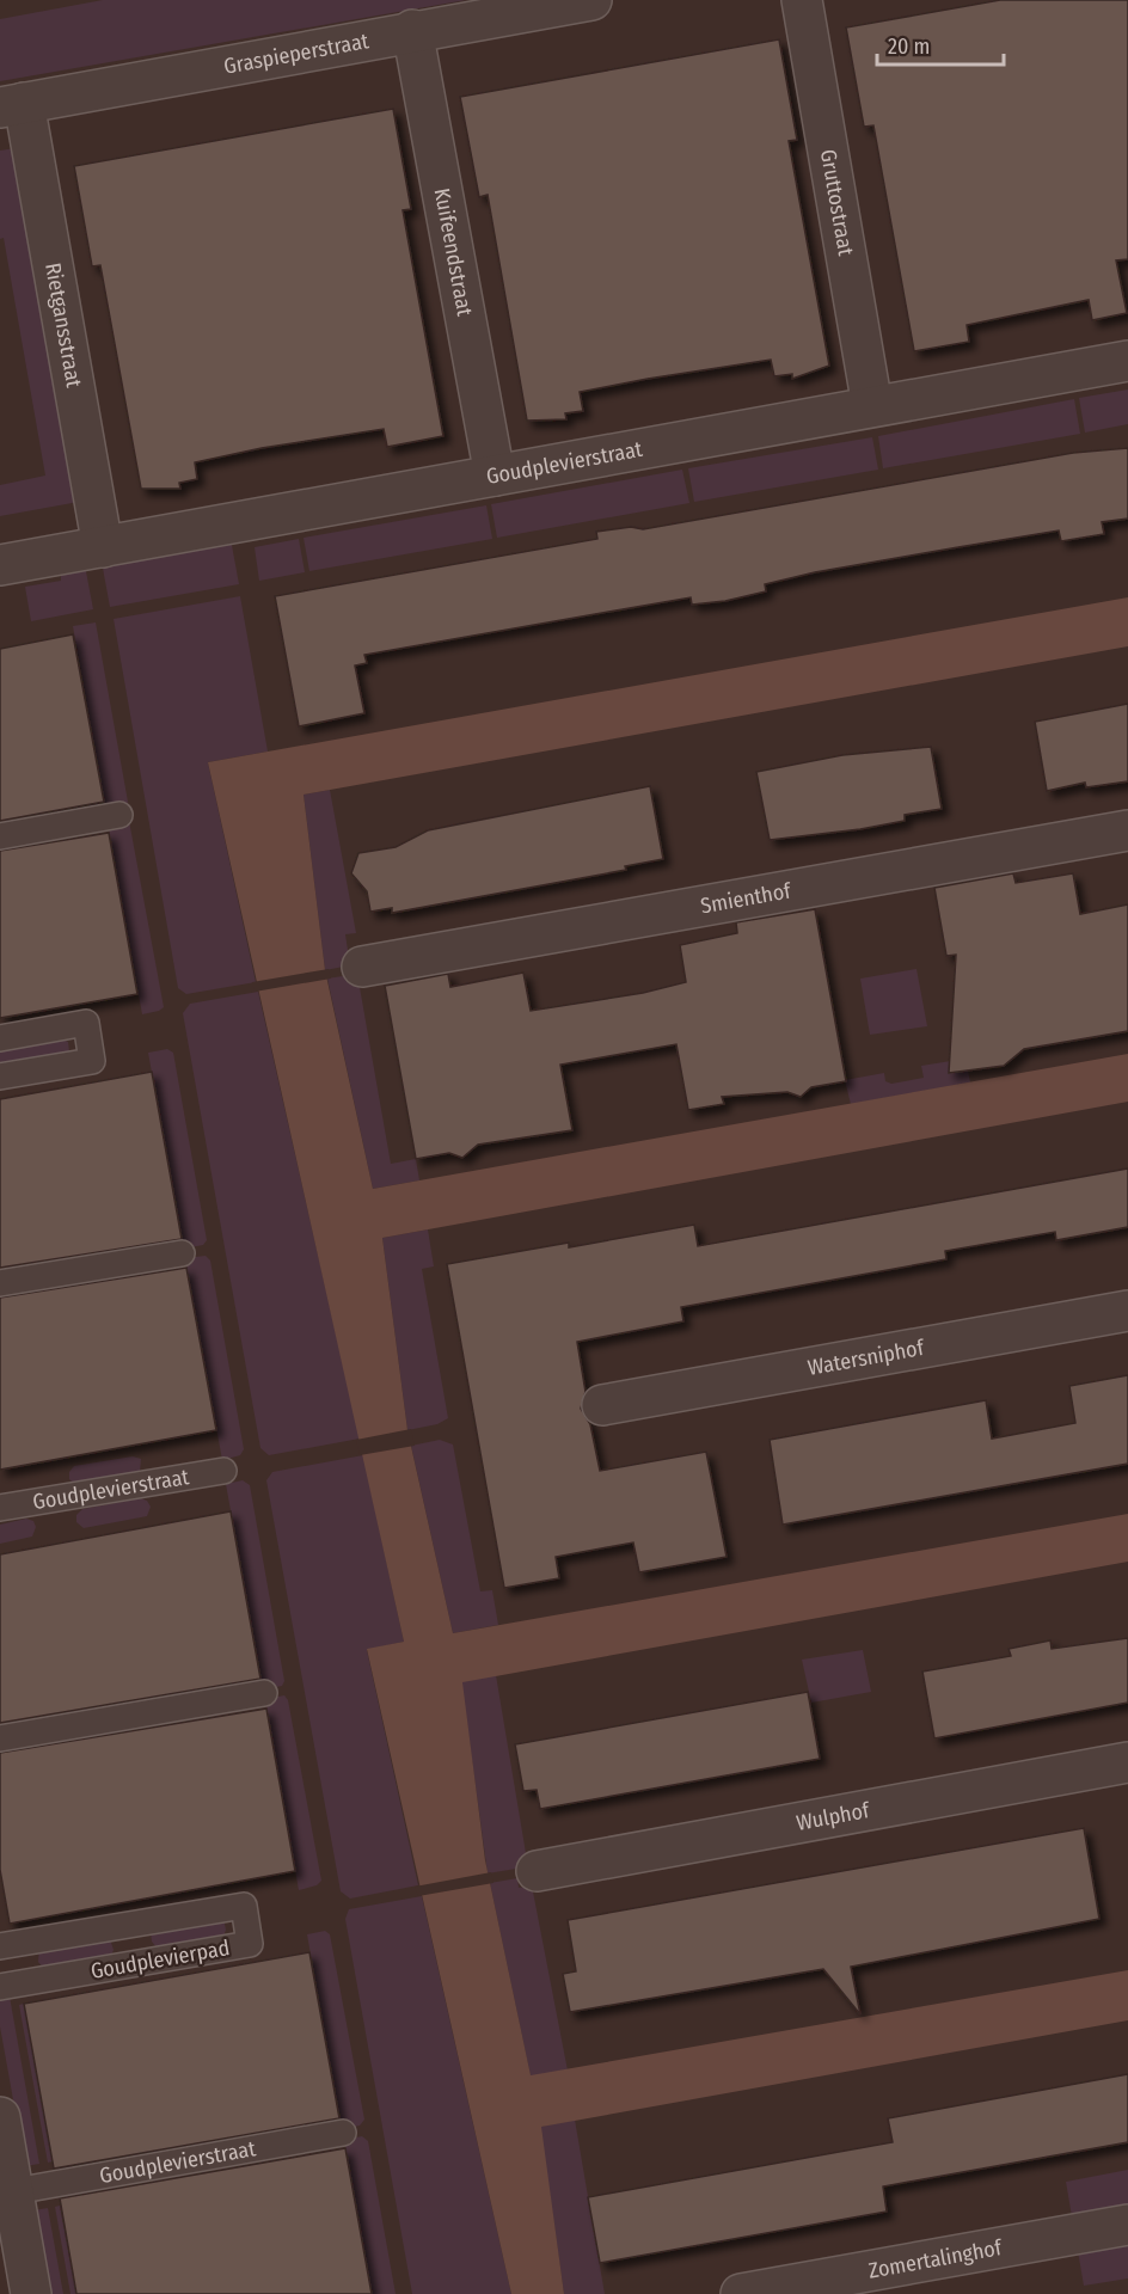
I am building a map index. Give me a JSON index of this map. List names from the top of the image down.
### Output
{
  "streets": {
    "street": [
      "Graspieperstraat",
      "Gruttostraat",
      "Kuifeendstraat",
      "Rietgansstraat",
      "Goudplevierstraat",
      "Smienthof",
      "Watersniphof",
      "Wulphof",
      "Zomertalinghof"
    ],
    "lane": ["Goudplevierpad"]
  },
  "crossings": [
    ["Graspieperstraat", "Kuifeendstraat"],
    ["Graspieperstraat", "Rietgansstraat"],
    ["Gruttostraat", "Goudplevierstraat"],
    ["Kuifeendstraat", "Goudplevierstraat"],
    ["Rietgansstraat", "Goudplevierstraat"]
  ],
  "scale_bar": "20 m"
}
